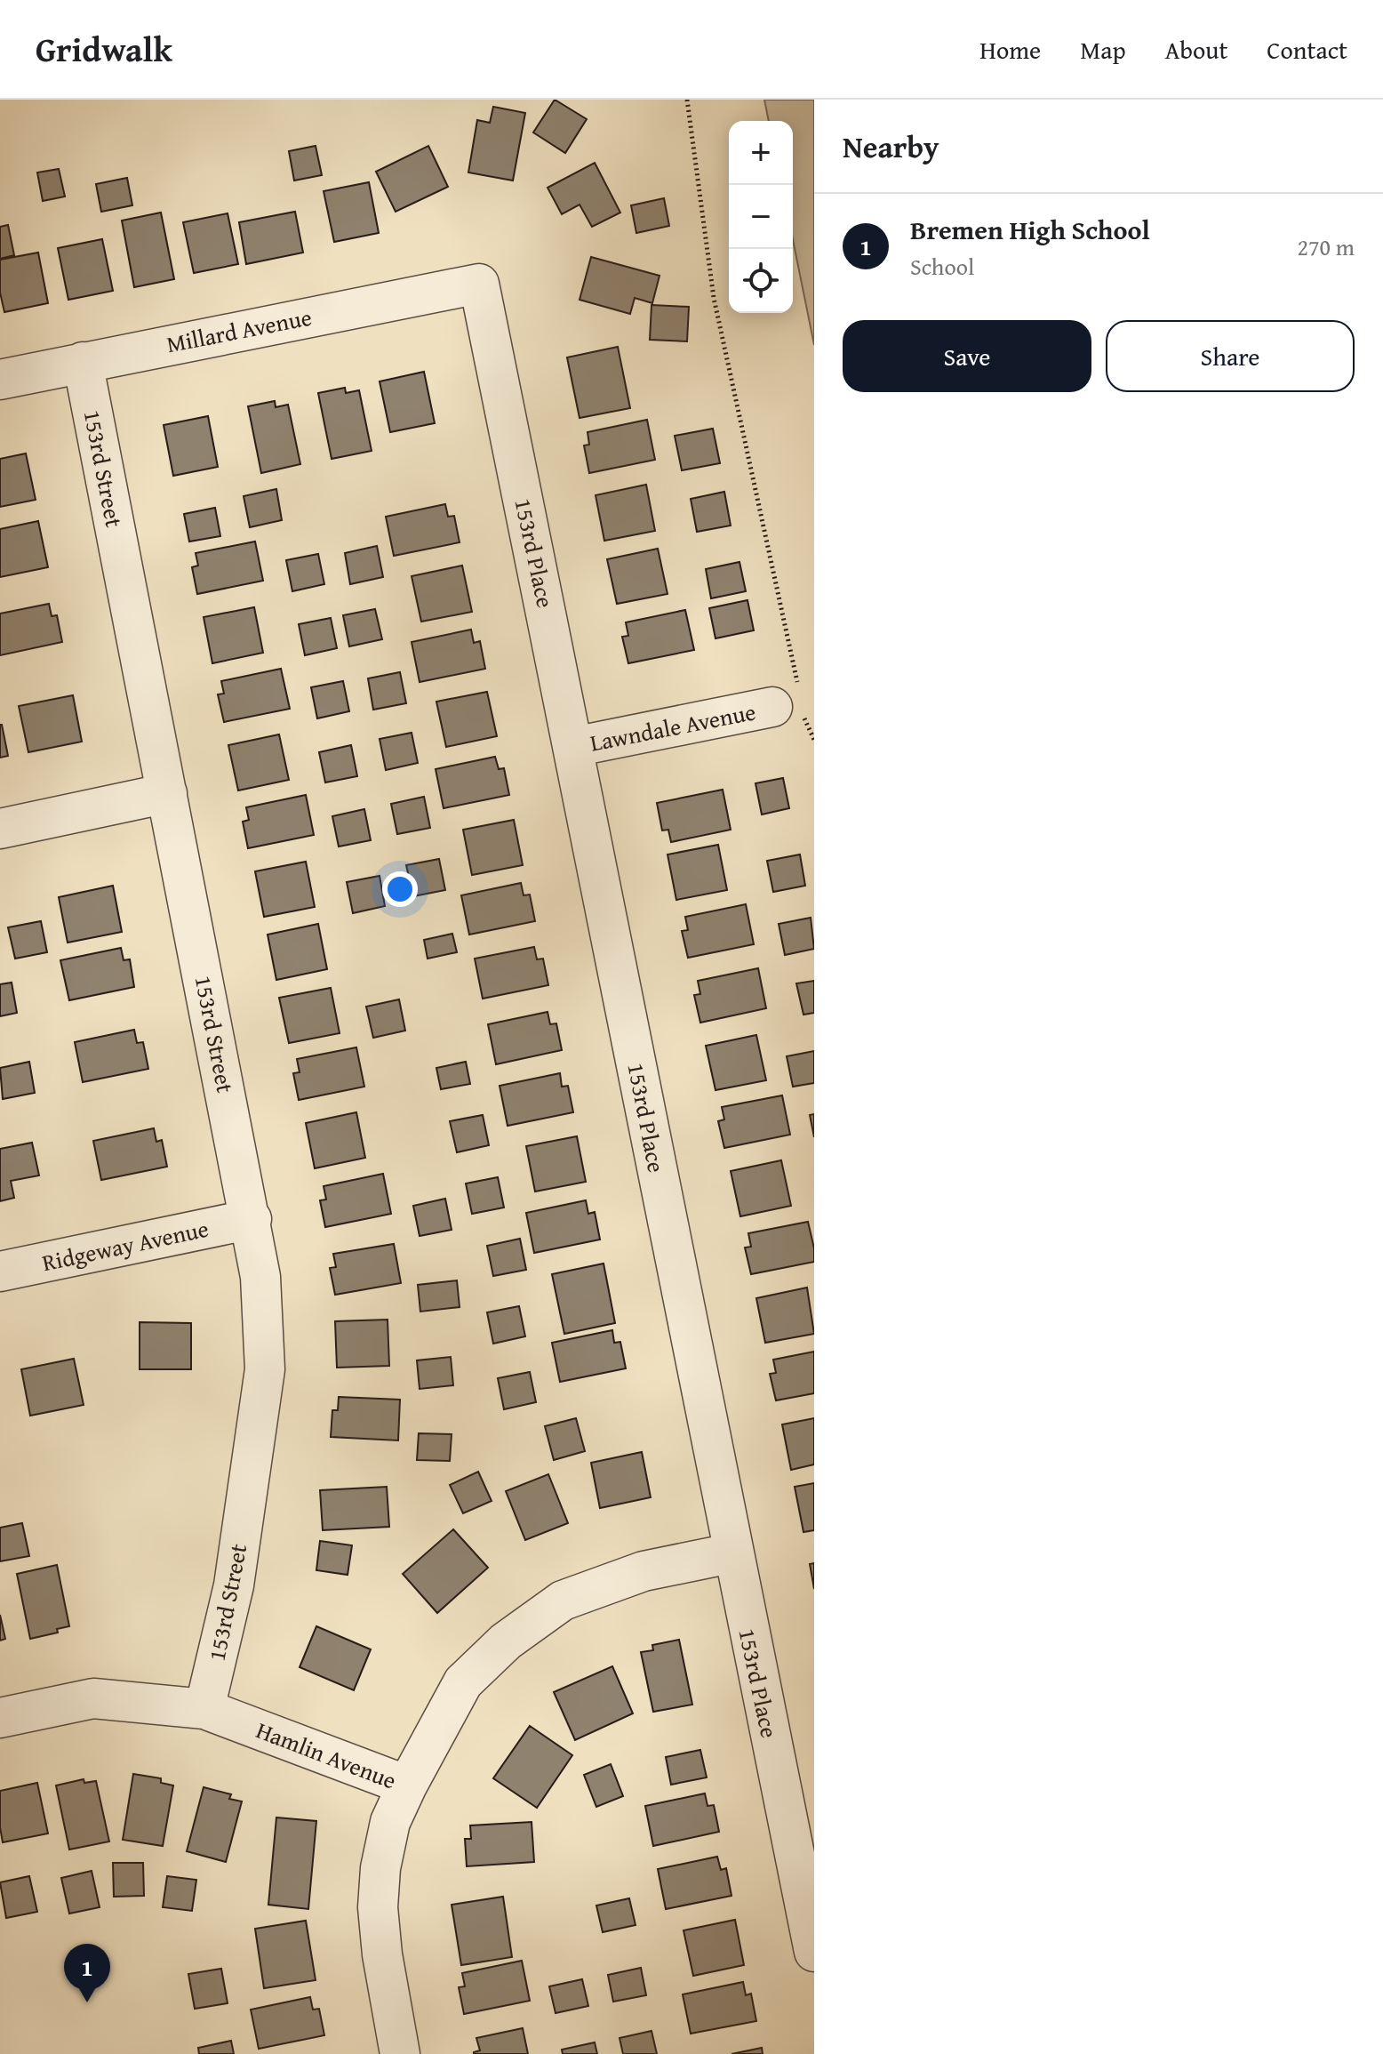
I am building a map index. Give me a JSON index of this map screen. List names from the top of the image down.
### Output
{
  "streets": {
    "street": [
      "Millard Avenue",
      "153rd Street",
      "153rd Place",
      "Lawndale Avenue",
      "Ridgeway Avenue",
      "Hamlin Avenue"
    ]
  },
  "crossings": [
    ["Millard Avenue", "153rd Street"],
    ["Millard Avenue", "153rd Place"],
    ["153rd Street", "Ridgeway Avenue"],
    ["153rd Street", "Hamlin Avenue"],
    ["153rd Place", "Lawndale Avenue"],
    ["153rd Place", "Hamlin Avenue"]
  ],
  "page": {
    "header": "Gridwalk",
    "nav": [
      "Home",
      "Map",
      "About",
      "Contact"
    ],
    "heading": "Nearby",
    "map_buttons": ["+", "−"],
    "list": [
      {
        "mark": "1",
        "name": "Bremen High School",
        "note": "School",
        "value": "270 m"
      }
    ],
    "buttons": ["Save", "Share"],
    "pins": "1"
  }
}
